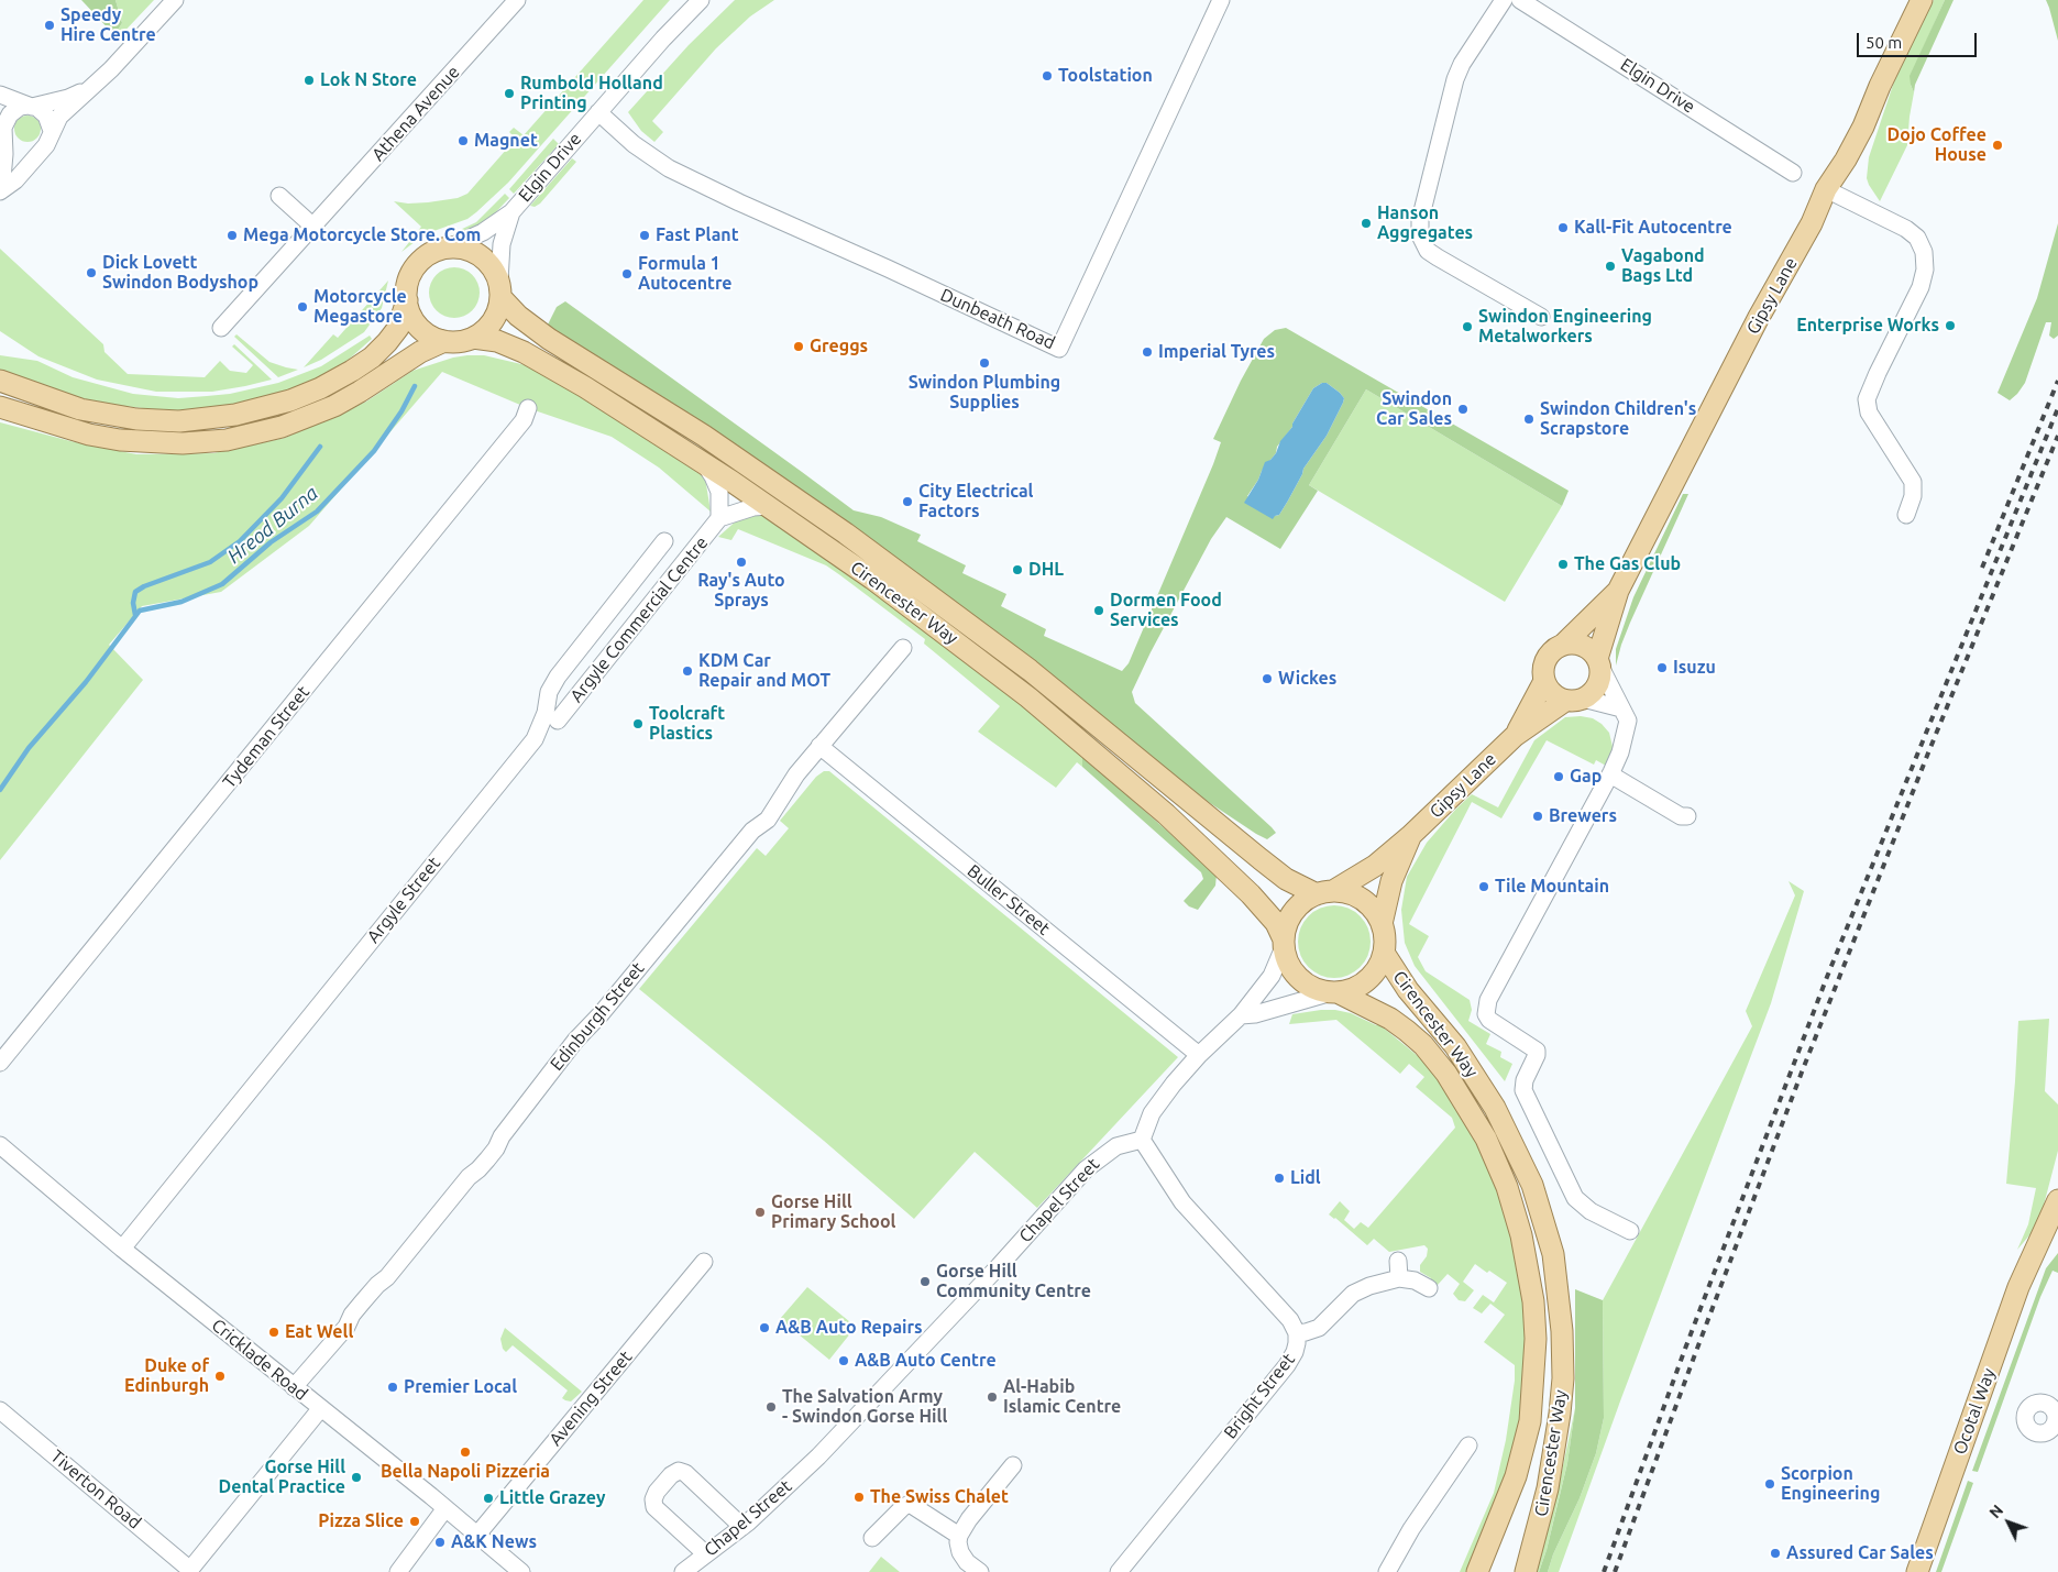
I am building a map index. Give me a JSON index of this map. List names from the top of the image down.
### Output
{
  "streets": {
    "main road": ["Gipsy Lane", "Cirencester Way", "Ocotal Way"],
    "street": [
      "Elgin Drive",
      "Athena Avenue",
      "Dunbeath Road",
      "Argyle Commercial Centre",
      "Tydeman Street",
      "Argyle Street",
      "Buller Street",
      "Edinburgh Street",
      "Chapel Street",
      "Cricklade Road",
      "Bright Street",
      "Avening Street",
      "Tiverton Road"
    ]
  },
  "crossings": [
    ["Elgin Drive", "Dunbeath Road"],
    ["Elgin Drive", "Cirencester Way"],
    ["Gipsy Lane", "Cirencester Way"],
    ["Cirencester Way", "Argyle Commercial Centre"],
    ["Argyle Street", "Cricklade Road"],
    ["Buller Street", "Edinburgh Street"],
    ["Edinburgh Street", "Cricklade Road"],
    ["Chapel Street", "Bright Street"],
    ["Cricklade Road", "Avening Street"]
  ],
  "water": ["Hreod Burna"],
  "places": [
    "Speedy Hire Centre",
    "Toolstation",
    "Lok N Store",
    "Rumbold Holland Printing",
    "Magnet",
    "Dojo Coffee House",
    "Hanson Aggregates",
    "Kall-Fit Autocentre",
    "Mega Motorcycle Store. Com",
    "Fast Plant",
    "Vagabond Bags Ltd",
    "Dick Lovett Swindon Bodyshop",
    "Formula 1 Autocentre",
    "Motorcycle Megastore",
    "Enterprise Works",
    "Swindon Engineering Metalworkers",
    "Greggs",
    "Imperial Tyres",
    "Swindon Plumbing Supplies",
    "Swindon Car Sales",
    "Swindon Children's Scrapstore",
    "City Electrical Factors",
    "Ray's Auto Sprays",
    "The Gas Club",
    "DHL",
    "Dormen Food Services",
    "Isuzu",
    "KDM Car Repair and MOT",
    "Wickes",
    "Toolcraft Plastics",
    "Gap",
    "Brewers",
    "Tile Mountain",
    "Lidl",
    "Gorse Hill Primary School",
    "Gorse Hill Community Centre",
    "A&B Auto Repairs",
    "Eat Well",
    "A&B Auto Centre",
    "Duke of Edinburgh",
    "Premier Local",
    "Al-Habib Islamic Centre",
    "The Salvation Army - Swindon Gorse Hill",
    "Bella Napoli Pizzeria",
    "Gorse Hill Dental Practice",
    "Scorpion Engineering",
    "The Swiss Chalet",
    "Little Grazey",
    "Pizza Slice",
    "A&K News",
    "Assured Car Sales"
  ],
  "scale_bar": "50 m",
  "north": "top left"
}
